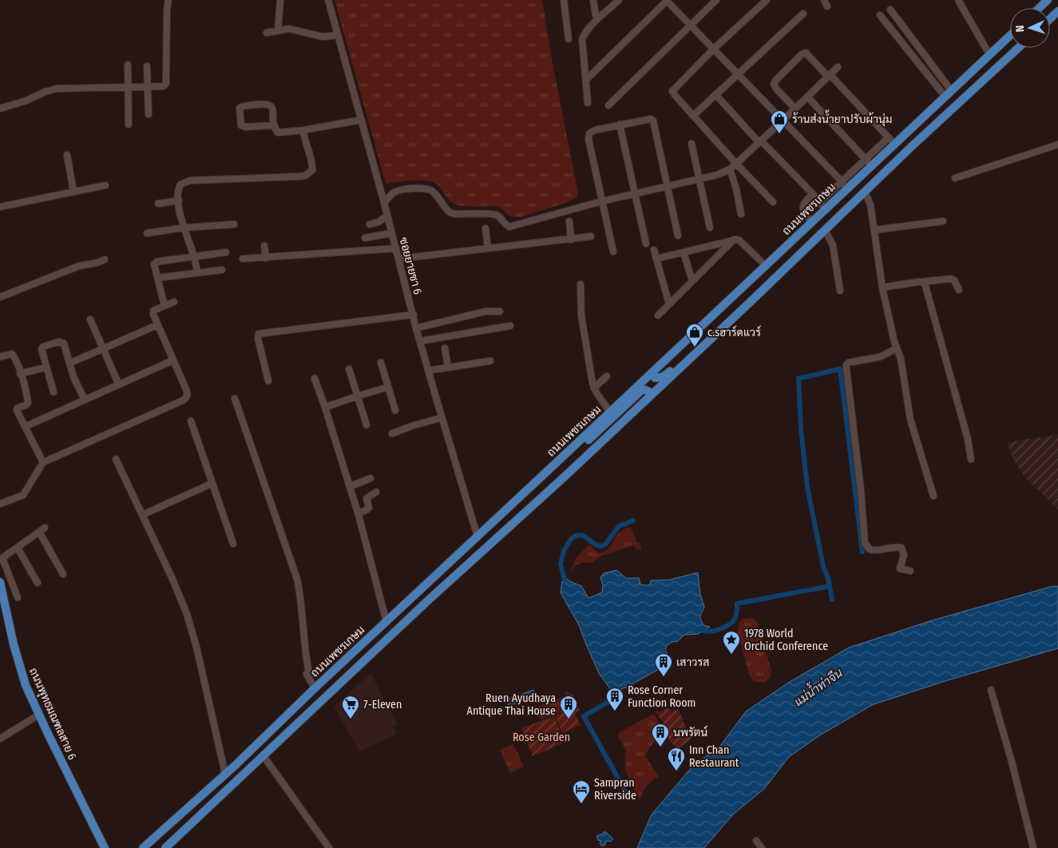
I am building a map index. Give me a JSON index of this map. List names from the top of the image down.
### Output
{
  "streets": {
    "main road": ["ถนนเพชรเกษม", "ถนนพุทธมณฑลสาย 6"],
    "street": ["ซอยยายชา 6"]
  },
  "crossings": [
    ["ถนนเพชรเกษม", "ซอยยายชา 6"]
  ],
  "water": ["แม่น้ำท่าจีน"],
  "parks": ["Rose Garden"],
  "places": {
    "shop": ["ร้านส่งน้ำยาปรับผ้านุ่ม", "c.sฮาร์ดแวร์"],
    "place": ["1978 World Orchid Conference"],
    "building": [
      "เสาวรส",
      "Rose Corner Function Room",
      "Ruen Ayudhaya Antique Thai House",
      "นพรัตน์"
    ],
    "supermarket": ["7-Eleven"],
    "restaurant": ["Inn Chan Restaurant"],
    "hotel": ["Sampran Riverside"]
  },
  "north": "left"
}
